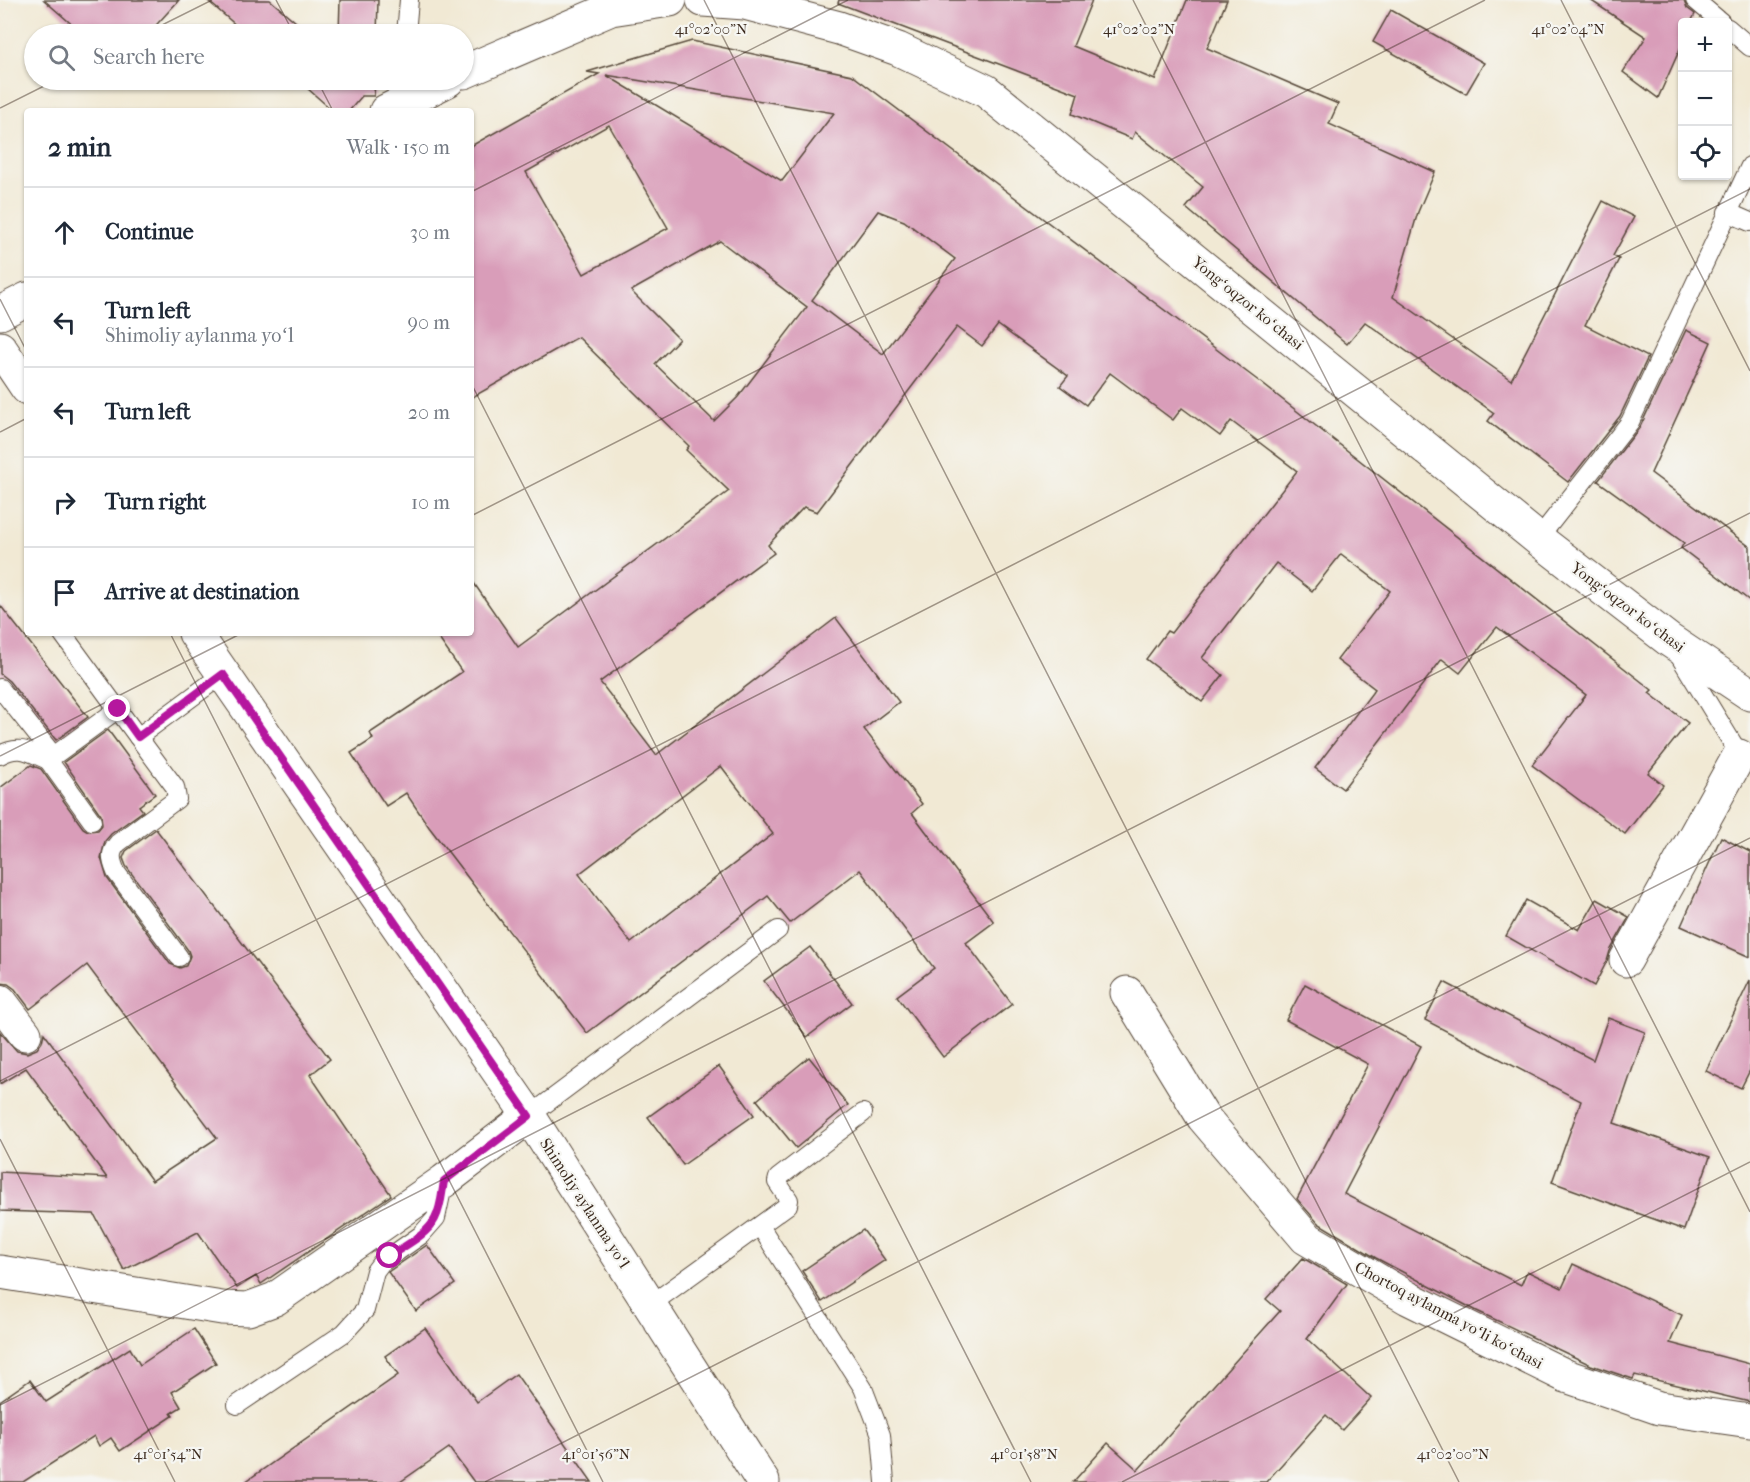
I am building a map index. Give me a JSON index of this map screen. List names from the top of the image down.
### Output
{
  "streets": {
    "street": ["Yongʻoqzor koʻchasi", "Shimoliy aylanma yoʻl", "Chortoq aylanma yoʻli koʻchasi"]
  },
  "page": {
    "map_buttons": ["+", "−"],
    "search": "Search here",
    "heading": ["2 min", "Walk · 150 m"],
    "list": [
      ["Continue", "30 m"],
      ["Turn left", "Shimoliy aylanma yoʻl", "90 m"],
      ["Turn left", "20 m"],
      ["Turn right", "10 m"],
      "Arrive at destination"
    ]
  },
  "coordinates": [
    "41°02'00\"N",
    "41°02'02\"N",
    "41°02'04\"N",
    "41°01'54\"N",
    "41°01'56\"N",
    "41°01'58\"N"
  ]
}
